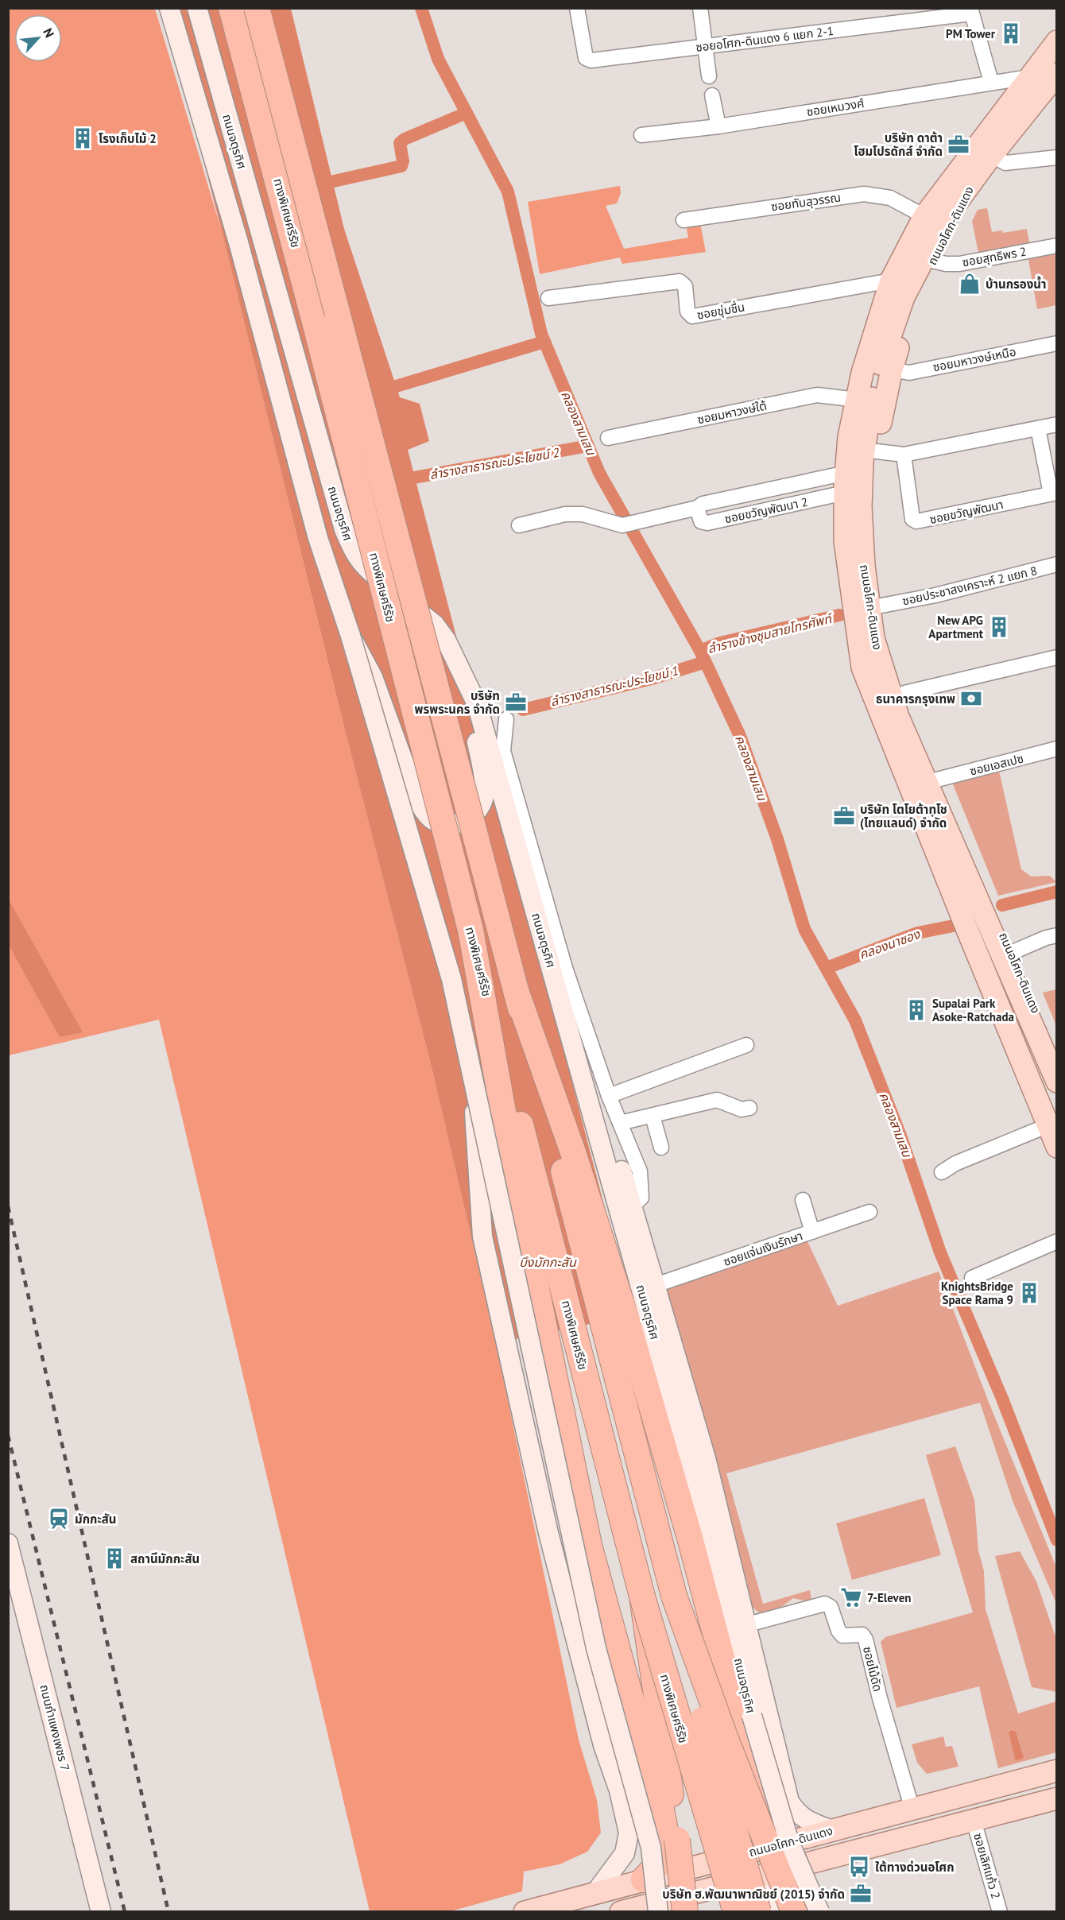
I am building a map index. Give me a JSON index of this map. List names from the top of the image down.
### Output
{
  "streets": {
    "highway": ["ทางพิเศษศรีรัช"],
    "main road": ["ถนนจตุรทิศ", "ถนนอโศก-ดินแดง", "ถนนกำแพงเพชร 7"],
    "street": [
      "ซอยอโศก-ดินแดง 6 แยก 2-1",
      "ซอยเหมวงศ์",
      "ซอยทับสุวรรณ",
      "ซอยสุทธิพร 2",
      "ซอยชุ่มชื่น",
      "ซอยมหาวงษ์เหนือ",
      "ซอยมหาวงษ์ใต้",
      "ซอยขวัญพัฒนา 2",
      "ซอยขวัญพัฒนา",
      "ซอยประชาสงเคราะห์ 2 แยก 8",
      "ซอยเอสเปซ",
      "ซอยแจ่มเงินรักษา",
      "ซอยไม้ดัด",
      "ซอยเลิศแก้ว 2"
    ]
  },
  "crossings": [
    ["ซอยเหมวงศ์", "ถนนอโศก-ดินแดง"],
    ["ซอยทับสุวรรณ", "ถนนอโศก-ดินแดง"],
    ["ถนนอโศก-ดินแดง", "ซอยสุทธิพร 2"],
    ["ถนนอโศก-ดินแดง", "ซอยชุ่มชื่น"],
    ["ถนนอโศก-ดินแดง", "ซอยมหาวงษ์เหนือ"],
    ["ถนนอโศก-ดินแดง", "ซอยมหาวงษ์ใต้"],
    ["ถนนอโศก-ดินแดง", "ซอยขวัญพัฒนา 2"],
    ["ถนนอโศก-ดินแดง", "ซอยประชาสงเคราะห์ 2 แยก 8"],
    ["ถนนอโศก-ดินแดง", "ซอยเอสเปซ"],
    ["ถนนอโศก-ดินแดง", "ซอยไม้ดัด"],
    ["ถนนอโศก-ดินแดง", "ซอยเลิศแก้ว 2"]
  ],
  "water": [
    "คลองสามเสน",
    "ลํารางสาธารณะประโยชน์ 2",
    "ลำรางข้างชุมสายโทรศัพท์",
    "ลํารางสาธารณะประโยชน์ 1",
    "คลองนาซอง",
    "บึงมักกะสัน"
  ],
  "places": {
    "building": [
      "PM Tower",
      "โรงเก็บไม้ 2",
      "New APG Apartment",
      "Supalai Park Asoke-Ratchada",
      "KnightsBridge Space Rama 9",
      "สถานีมักกะสัน"
    ],
    "office": [
      "บริษัท ดาต้า โฮมโปรดักส์ จำกัด",
      "บริษัท พรพระนคร จำกัด",
      "บริษัท โตโยต้าทูโช (ไทยแลนด์) จำกัด",
      "บริษัท ฮ.พัฒนาพาณิชย์ (2015) จำกัด"
    ],
    "shop": ["บ้านกรองน้ำ"],
    "bank": ["ธนาคารกรุงเทพ"],
    "station": ["มักกะสัน"],
    "supermarket": ["7-Eleven"],
    "bus stop": ["ใต้ทางด่วนอโศก"]
  },
  "north": "top right"
}
